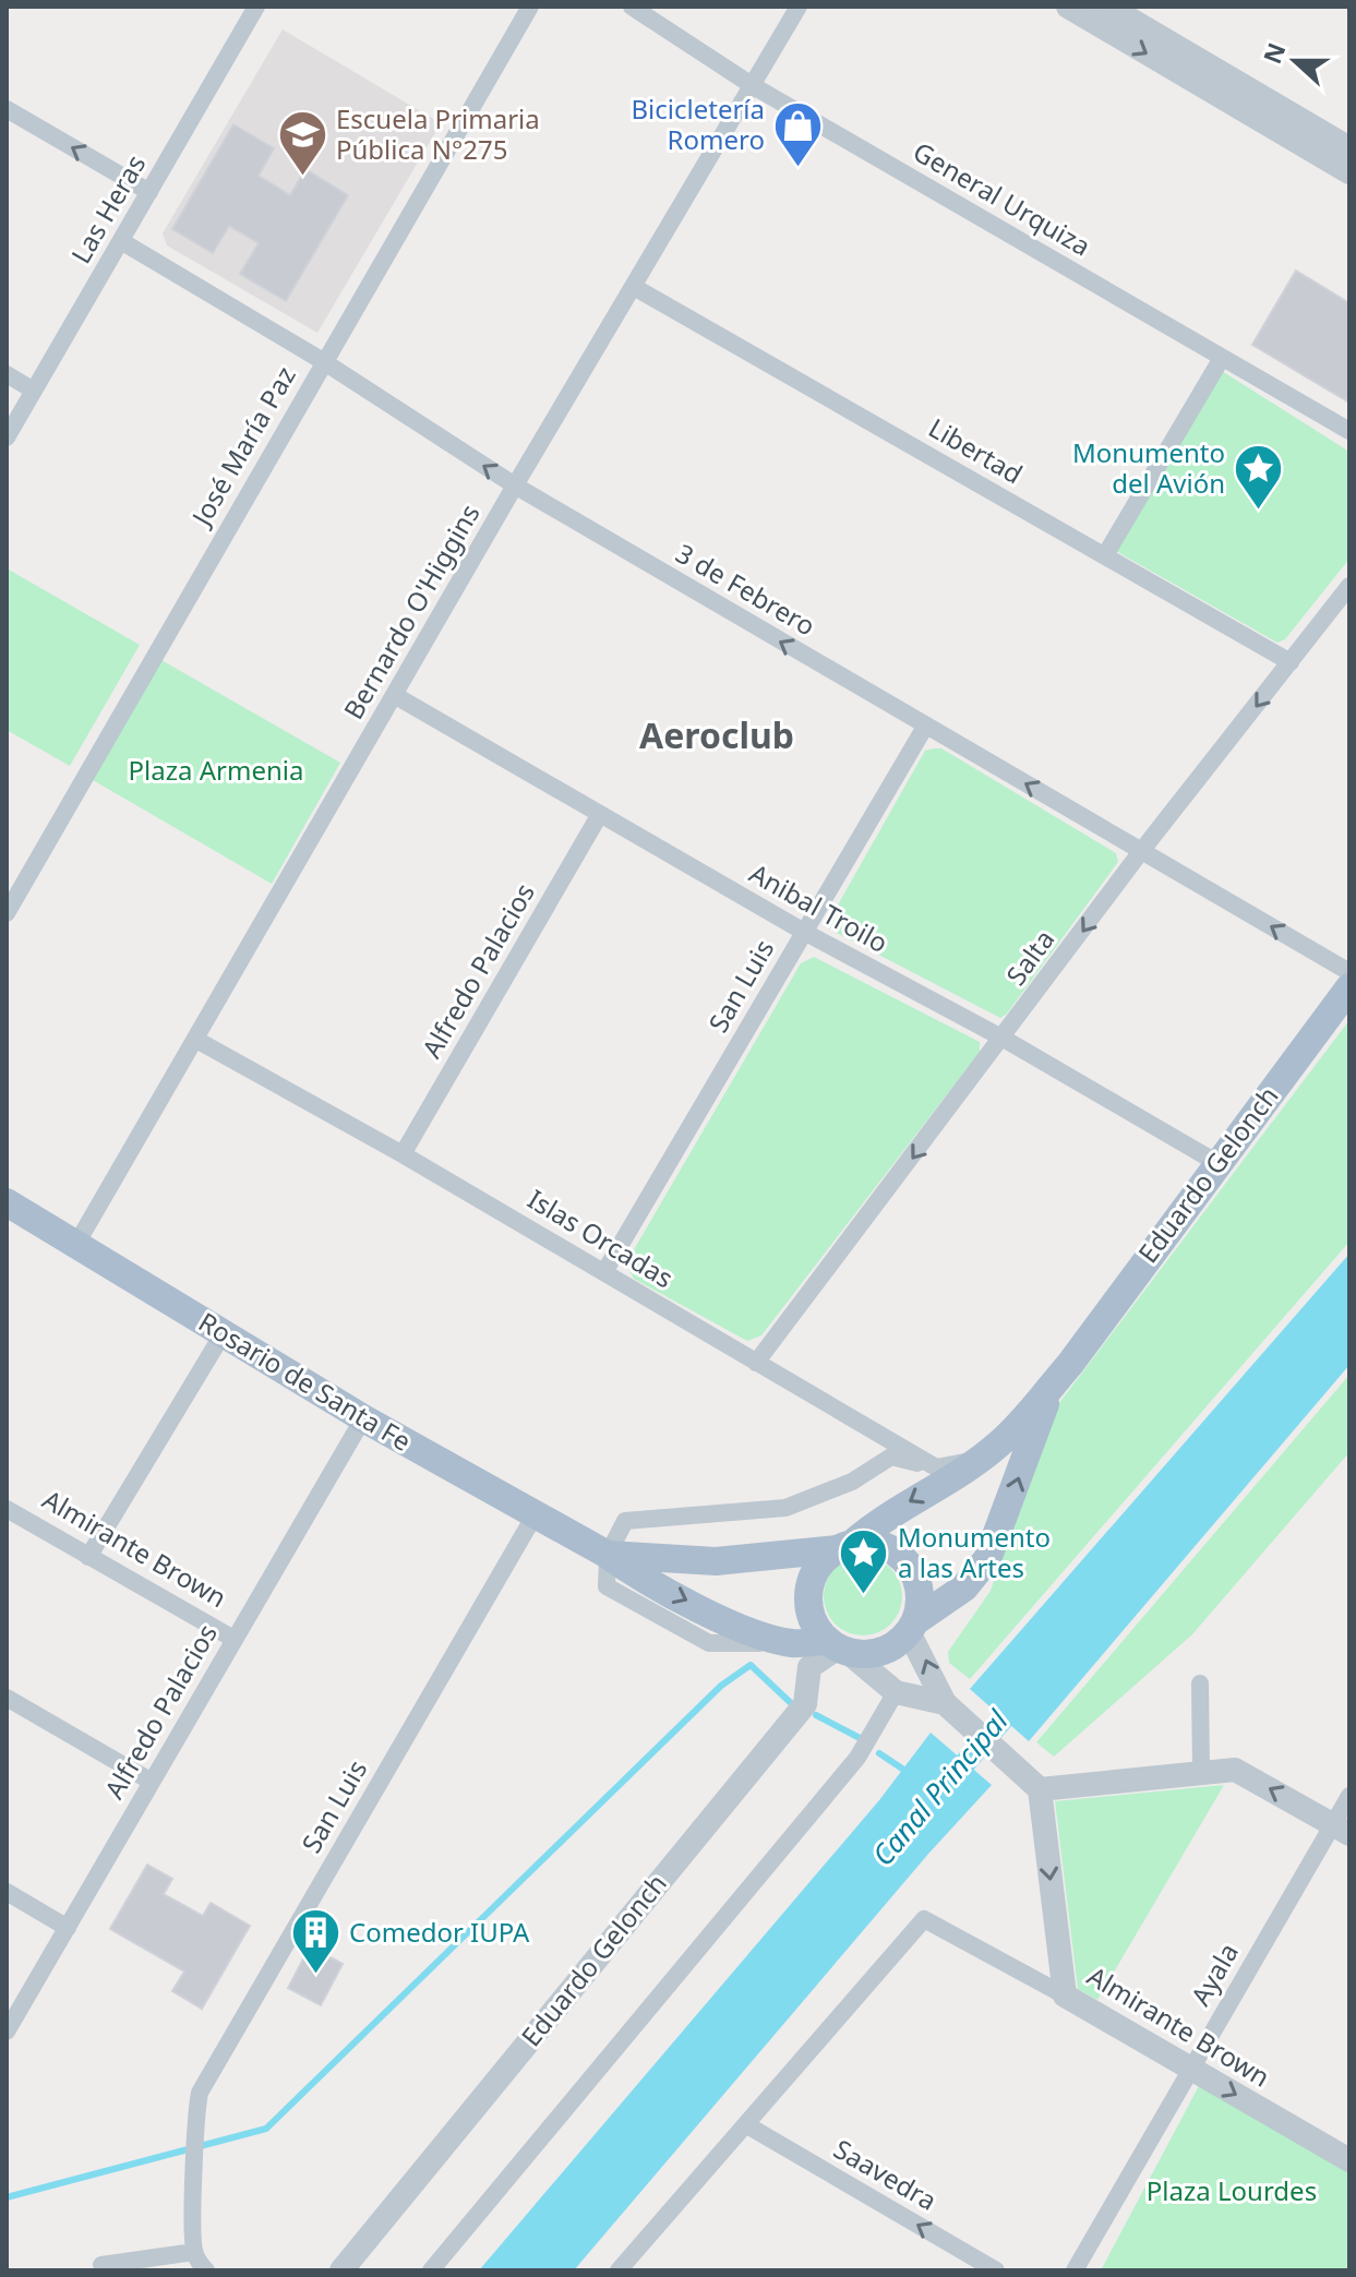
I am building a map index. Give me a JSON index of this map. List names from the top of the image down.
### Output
{
  "streets": {
    "main road": ["Eduardo Gelonch", "Rosario de Santa Fe"],
    "street": [
      "General Urquiza",
      "Las Heras",
      "José María Paz",
      "Libertad",
      "3 de Febrero",
      "Bernardo O'Higgins",
      "Anibal Troilo",
      "Salta",
      "Alfredo Palacios",
      "San Luis",
      "Islas Orcadas",
      "Almirante Brown",
      "Ayala",
      "Saavedra"
    ]
  },
  "crossings": [
    ["General Urquiza", "Bernardo O'Higgins"],
    ["Las Heras", "3 de Febrero"],
    ["José María Paz", "3 de Febrero"],
    ["Libertad", "Bernardo O'Higgins"],
    ["Libertad", "Salta"],
    ["3 de Febrero", "Bernardo O'Higgins"],
    ["3 de Febrero", "Salta"],
    ["3 de Febrero", "San Luis"],
    ["Bernardo O'Higgins", "Anibal Troilo"],
    ["Bernardo O'Higgins", "Islas Orcadas"],
    ["Bernardo O'Higgins", "Rosario de Santa Fe"],
    ["Anibal Troilo", "Salta"],
    ["Anibal Troilo", "Alfredo Palacios"],
    ["Anibal Troilo", "San Luis"],
    ["Anibal Troilo", "Eduardo Gelonch"],
    ["Salta", "Islas Orcadas"],
    ["Alfredo Palacios", "Islas Orcadas"],
    ["Alfredo Palacios", "Rosario de Santa Fe"],
    ["Alfredo Palacios", "Almirante Brown"],
    ["San Luis", "Islas Orcadas"],
    ["San Luis", "Rosario de Santa Fe"],
    ["Eduardo Gelonch", "Rosario de Santa Fe"],
    ["Almirante Brown", "Ayala"]
  ],
  "one_way": [
    "3 de Febrero",
    "Salta",
    "Almirante Brown",
    "Saavedra"
  ],
  "districts": ["Aeroclub"],
  "water": ["Canal Principal"],
  "parks": ["Plaza Armenia", "Plaza Lourdes"],
  "places": {
    "shop": ["Bicicletería Romero"],
    "school or university": ["Escuela Primaria Pública N°275"],
    "place": ["Monumento del Avión", "Monumento a las Artes"],
    "building": ["Comedor IUPA"]
  },
  "north": "left"
}
